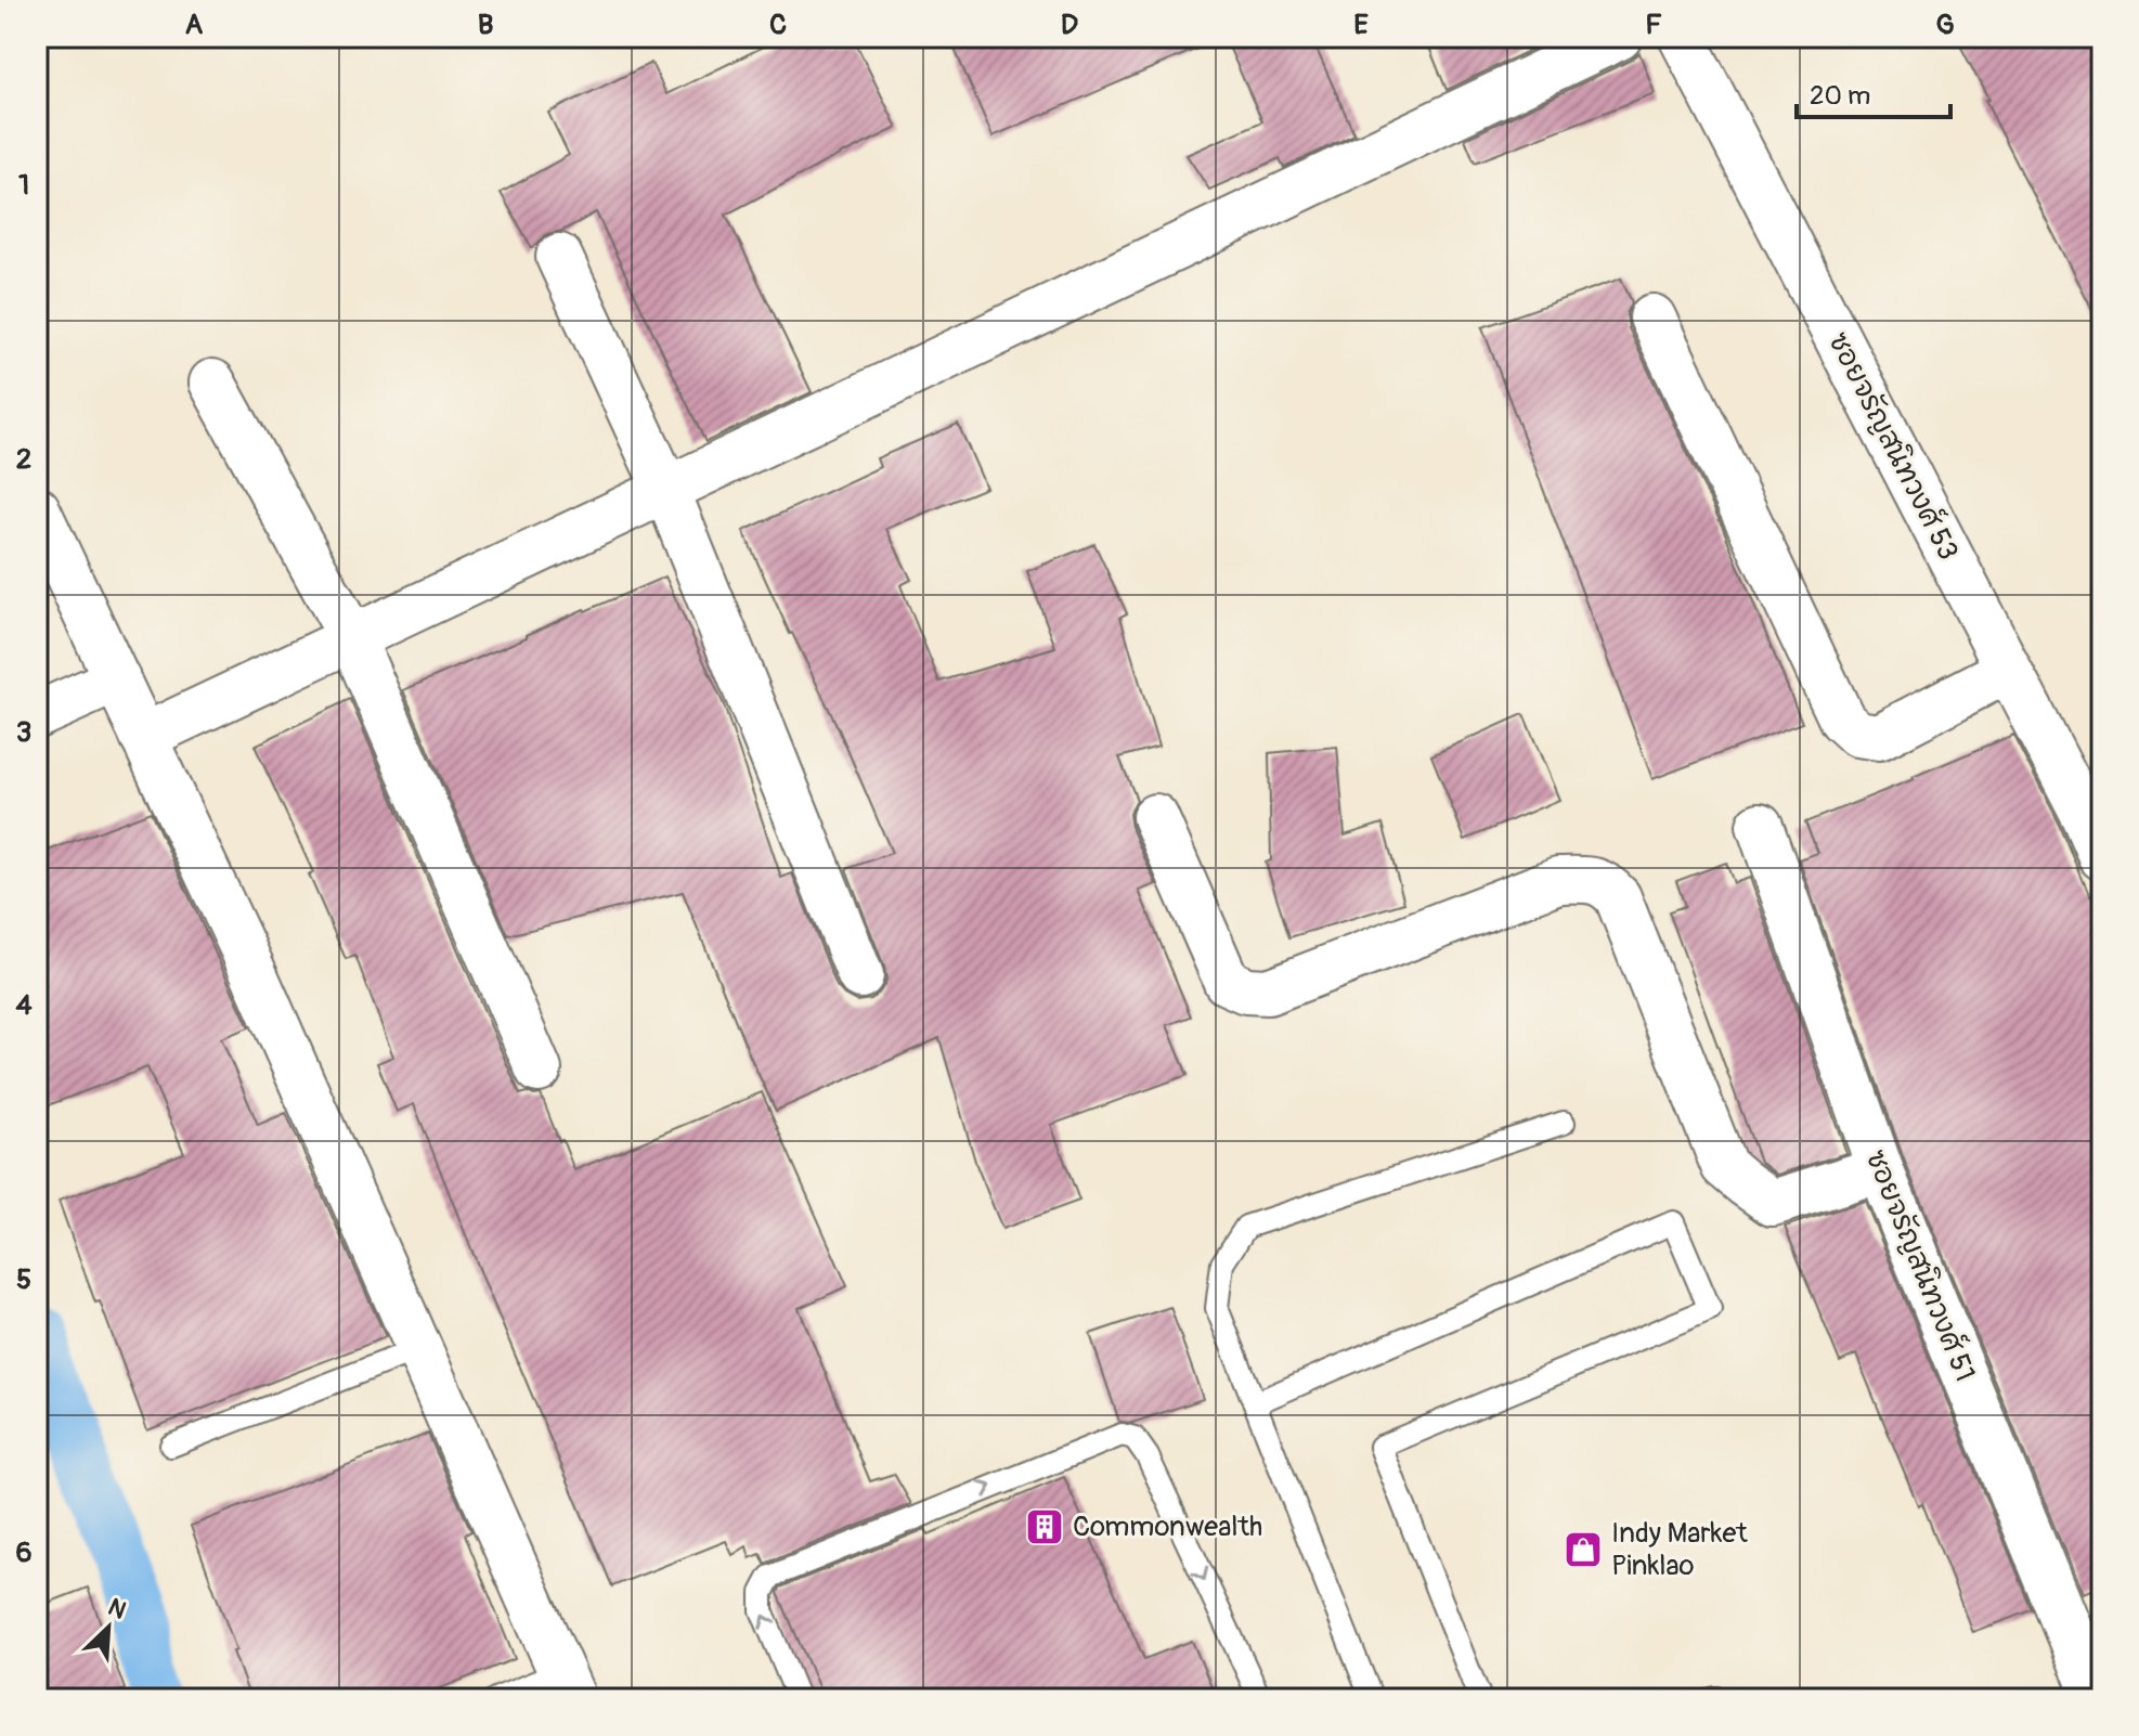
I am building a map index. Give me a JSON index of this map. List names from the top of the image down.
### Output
{
  "streets": {
    "street": ["ซอยจรัญสนิทวงศ์ 53", "ซอยจรัญสนิทวงศ์ 51"]
  },
  "places": {
    "building": ["Commonwealth"],
    "shop": ["Indy Market Pinklao"]
  },
  "scale_bar": "20 m",
  "north": "top right",
  "grid": {
    "columns": [
      "A",
      "B",
      "C",
      "D",
      "E",
      "F",
      "G"
    ],
    "rows": [
      "1",
      "2",
      "3",
      "4",
      "5",
      "6"
    ]
  }
}
